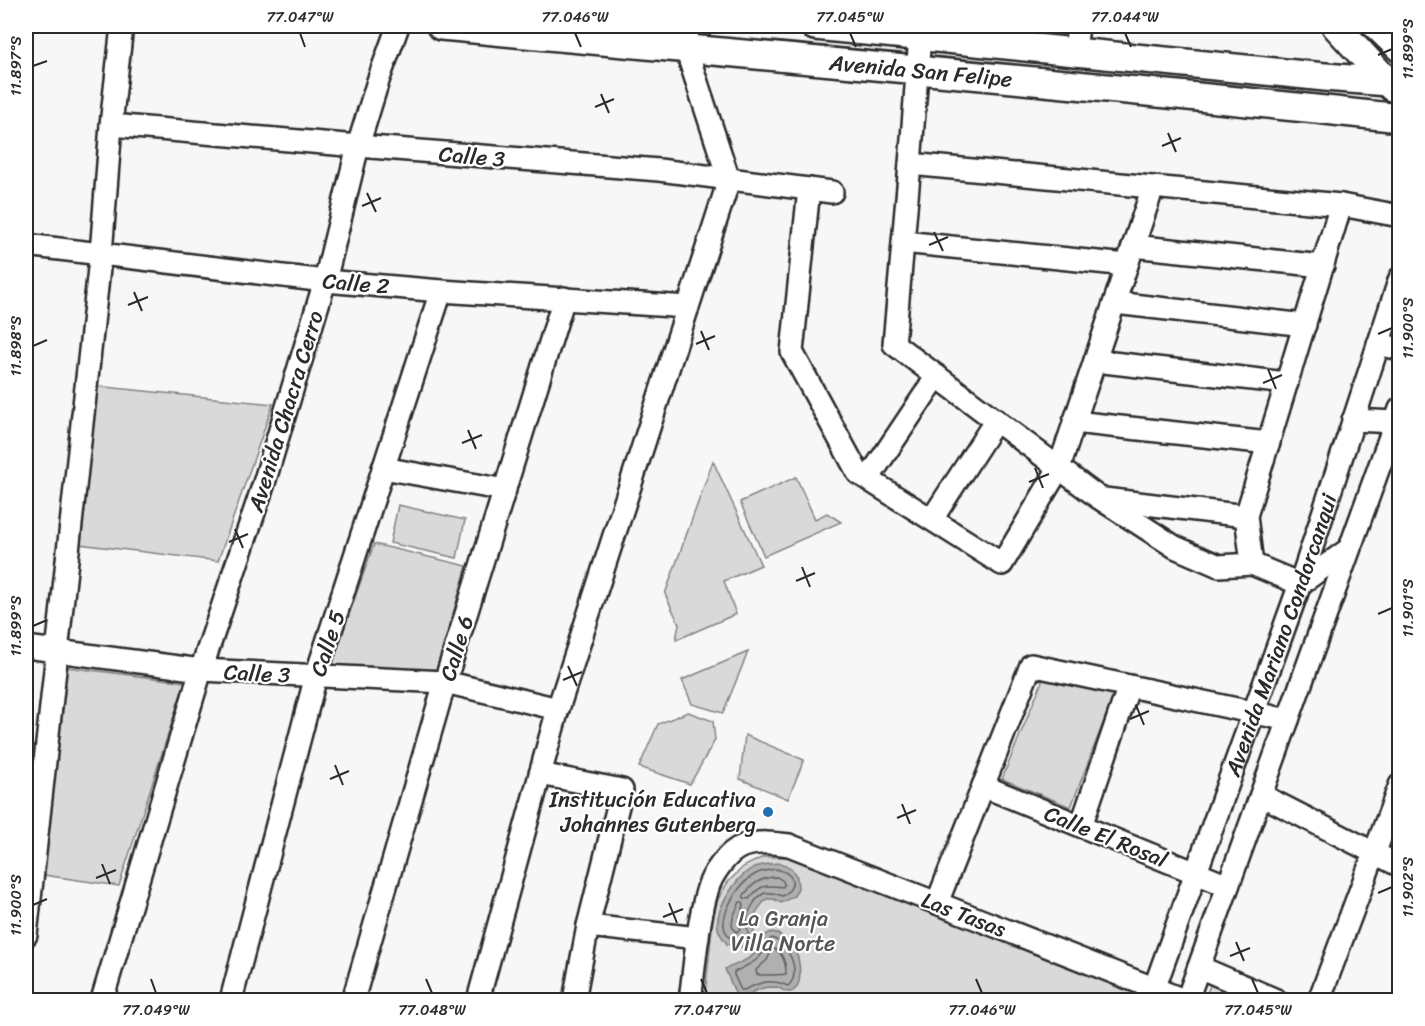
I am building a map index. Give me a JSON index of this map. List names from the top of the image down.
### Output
{
  "streets": {
    "main road": ["Avenida San Felipe"],
    "street": [
      "Calle 3",
      "Calle 2",
      "Avenida Chacra Cerro",
      "Avenida Mariano Condorcanqui",
      "Calle 5",
      "Calle 6",
      "Calle El Rosal",
      "Las Tasas"
    ]
  },
  "crossings": [
    ["Calle 3", "Avenida Chacra Cerro"],
    ["Calle 3", "Calle 5"],
    ["Calle 3", "Calle 6"],
    ["Calle 2", "Avenida Chacra Cerro"],
    ["Calle 2", "Calle 5"],
    ["Calle 2", "Calle 6"],
    ["Avenida Mariano Condorcanqui", "Calle El Rosal"],
    ["Avenida Mariano Condorcanqui", "Las Tasas"]
  ],
  "parks": ["La Granja Villa Norte"],
  "places": ["Institución Educativa Johannes Gutenberg"],
  "coordinates": [
    "77.047°W",
    "77.046°W",
    "77.045°W",
    "77.044°W",
    "11.899°S",
    "11.897°S",
    "11.900°S",
    "11.898°S",
    "11.901°S",
    "11.902°S",
    "77.049°W",
    "77.048°W"
  ]
}
